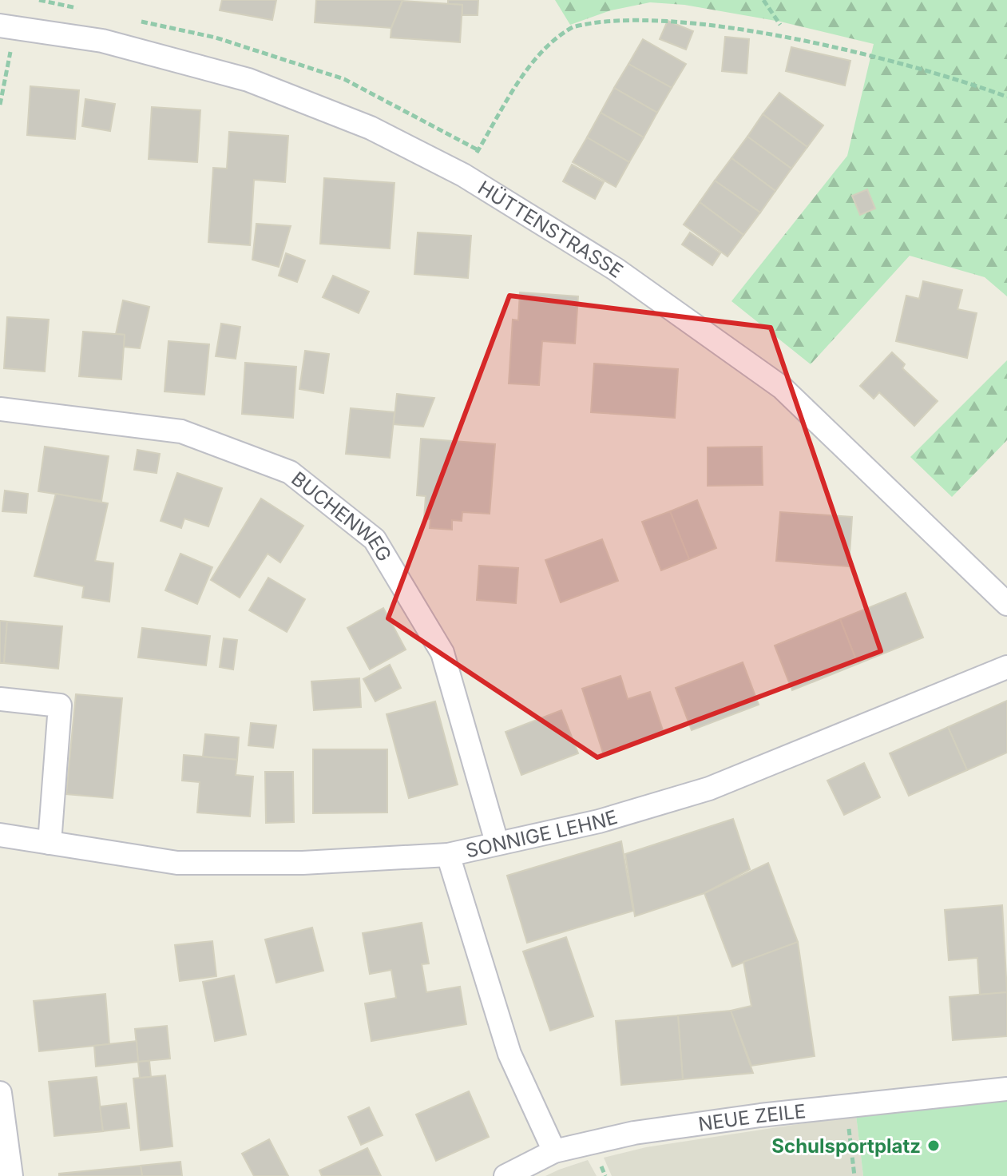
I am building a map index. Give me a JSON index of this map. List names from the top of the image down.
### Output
{
  "streets": {
    "street": [
      "HÜTTENSTRASSE",
      "BUCHENWEG",
      "SONNIGE LEHNE",
      "NEUE ZEILE"
    ]
  },
  "crossings": [
    ["BUCHENWEG", "SONNIGE LEHNE"]
  ],
  "places": ["Schulsportplatz"]
}
